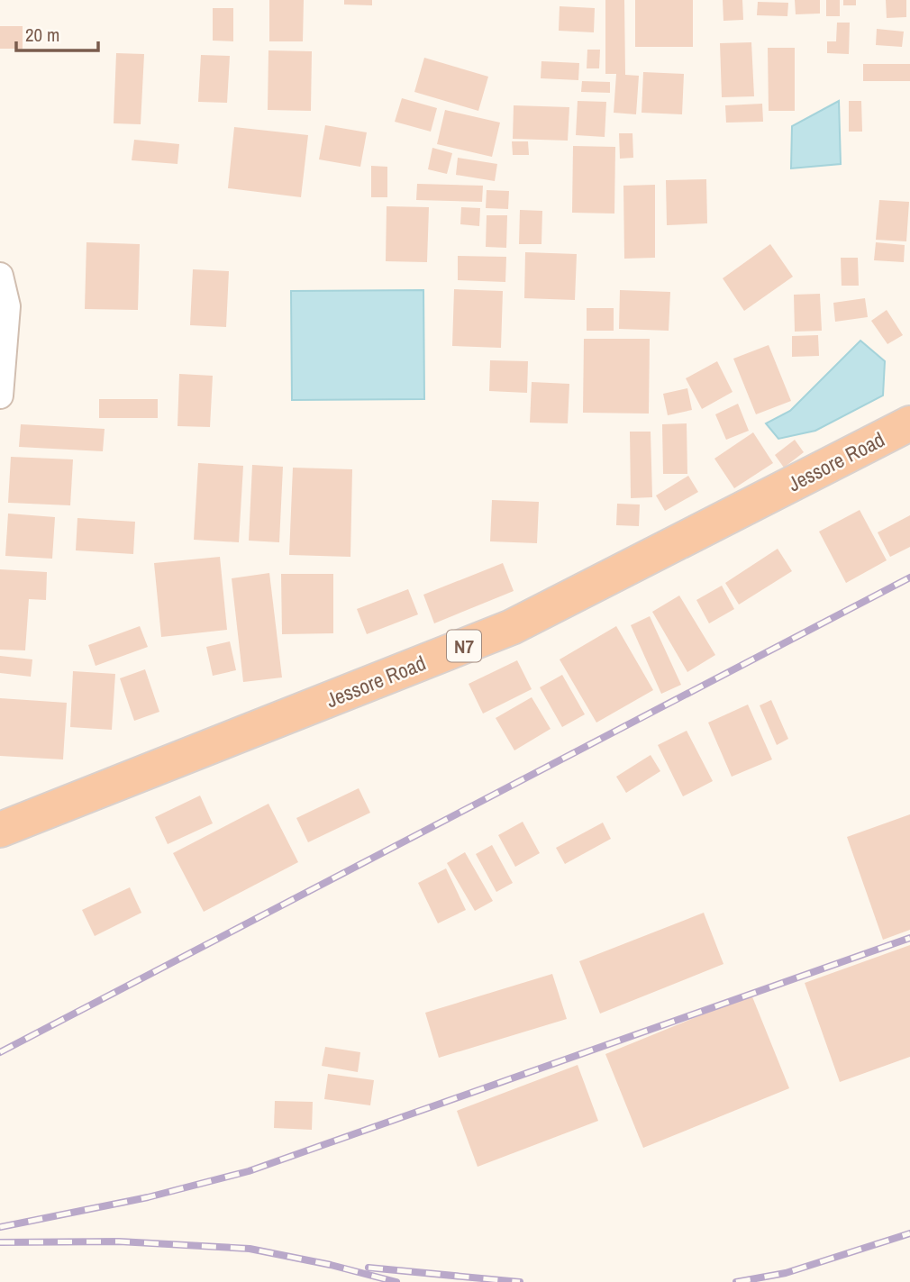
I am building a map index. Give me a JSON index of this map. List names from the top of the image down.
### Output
{
  "streets": {
    "highway": ["Jessore Road", "N7"]
  },
  "scale_bar": "20 m"
}
